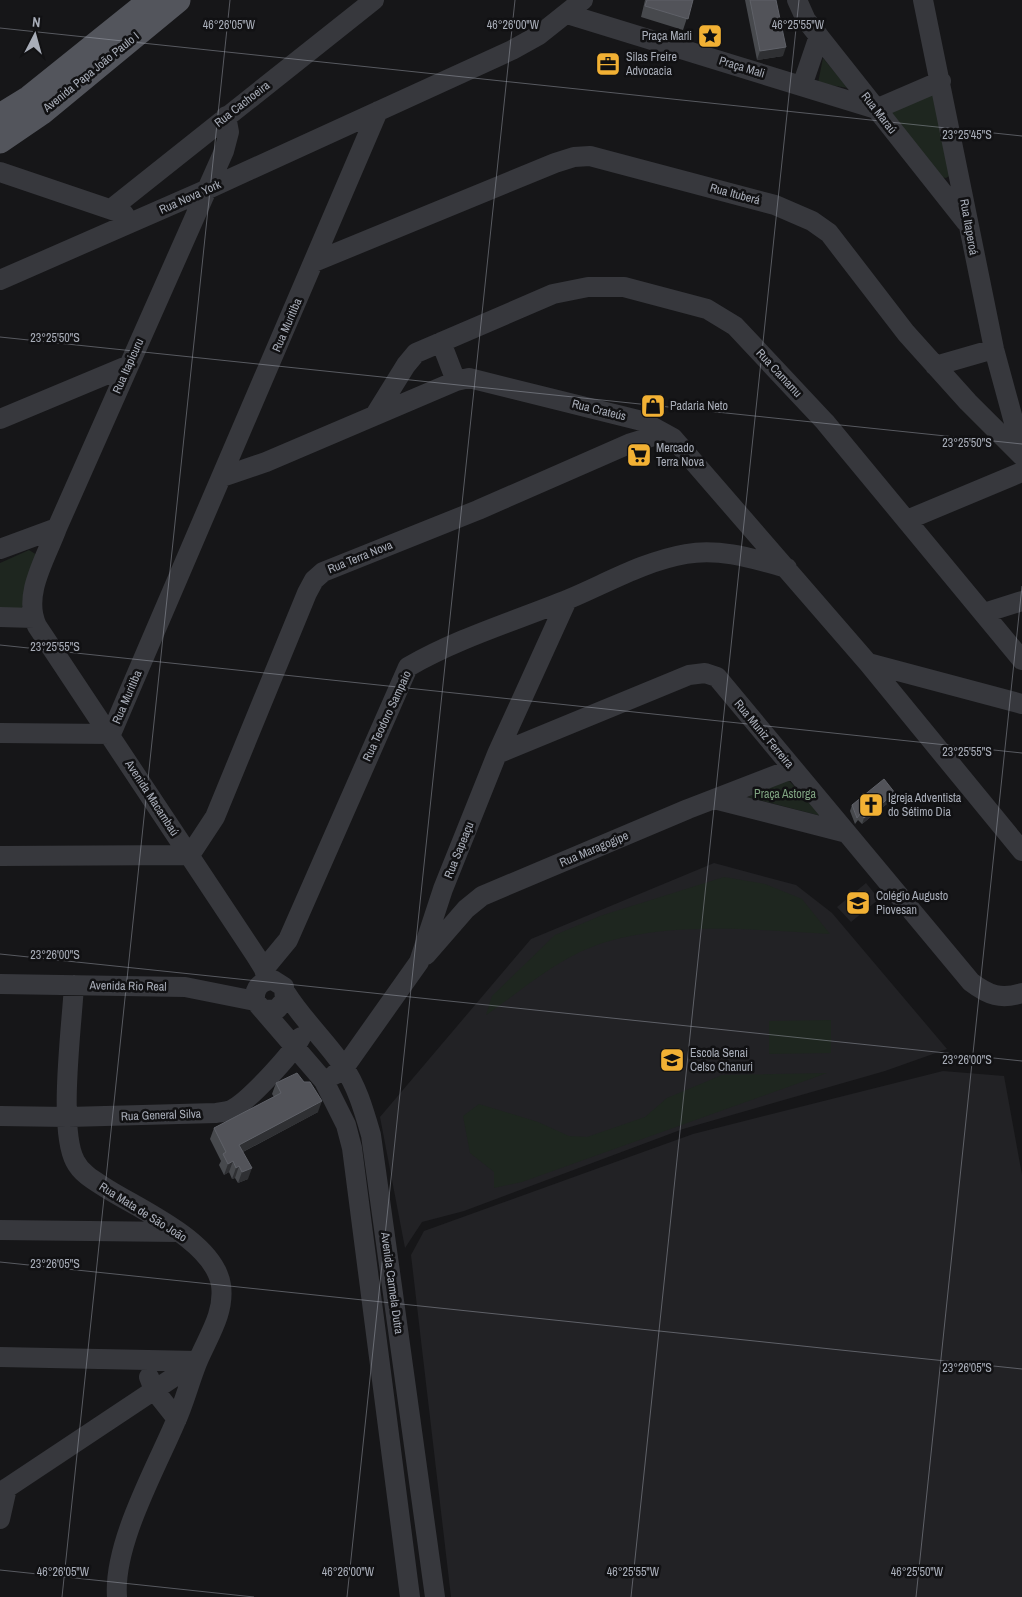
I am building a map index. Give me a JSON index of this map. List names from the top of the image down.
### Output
{
  "streets": {
    "main road": ["Avenida Papa João Paulo I"],
    "street": [
      "Praça Mali",
      "Rua Cachoeira",
      "Rua Maraú",
      "Rua Ituberá",
      "Rua Nova York",
      "Rua Itaperoá",
      "Rua Muritiba",
      "Rua Itapicuru",
      "Rua Camamu",
      "Rua Crateús",
      "Rua Terra Nova",
      "Rua Teodoro Sampaio",
      "Rua Muniz Ferreira",
      "Avenida Macambaú",
      "Rua Maragogipe",
      "Rua Sapeaçu",
      "Avenida Rio Real",
      "Rua General Silva",
      "Rua Mata de São João",
      "Avenida Carmela Dutra"
    ]
  },
  "crossings": [
    ["Praça Mali", "Rua Maraú"],
    ["Rua Cachoeira", "Rua Itapicuru"],
    ["Rua Maraú", "Rua Itaperoá"],
    ["Rua Ituberá", "Rua Muritiba"],
    ["Rua Nova York", "Rua Muritiba"],
    ["Rua Nova York", "Rua Itapicuru"],
    ["Rua Muritiba", "Rua Crateús"],
    ["Rua Muritiba", "Avenida Macambaú"],
    ["Rua Itapicuru", "Avenida Macambaú"],
    ["Rua Camamu", "Rua Crateús"],
    ["Rua Crateús", "Rua Terra Nova"],
    ["Rua Crateús", "Rua Teodoro Sampaio"],
    ["Rua Terra Nova", "Avenida Macambaú"],
    ["Rua Teodoro Sampaio", "Avenida Macambaú"],
    ["Rua Teodoro Sampaio", "Rua Sapeaçu"],
    ["Rua Teodoro Sampaio", "Avenida Rio Real"],
    ["Rua Teodoro Sampaio", "Avenida Carmela Dutra"],
    ["Rua Muniz Ferreira", "Rua Maragogipe"],
    ["Rua Muniz Ferreira", "Rua Sapeaçu"],
    ["Avenida Macambaú", "Avenida Rio Real"],
    ["Avenida Macambaú", "Avenida Carmela Dutra"],
    ["Rua Maragogipe", "Rua Sapeaçu"],
    ["Rua Sapeaçu", "Avenida Carmela Dutra"],
    ["Avenida Rio Real", "Rua Mata de São João"],
    ["Avenida Rio Real", "Avenida Carmela Dutra"],
    ["Rua General Silva", "Rua Mata de São João"],
    ["Rua General Silva", "Avenida Carmela Dutra"]
  ],
  "parks": ["Praça Astorga"],
  "places": {
    "place": ["Praça Marli"],
    "office": ["Silas Freire Advocacia"],
    "shop": ["Padaria Neto"],
    "supermarket": ["Mercado Terra Nova"],
    "church": ["Igreja Adventista do Sétimo Dia"],
    "school or university": ["Colégio Augusto Piovesan", "Escola Senai Celso Chanuri"]
  },
  "north": "top",
  "coordinates": [
    "46°26'05\"W",
    "46°26'00\"W",
    "46°25'55\"W",
    "23°25'45\"S",
    "23°25'50\"S",
    "23°25'55\"S",
    "23°26'00\"S",
    "23°26'05\"S",
    "46°25'50\"W"
  ]
}
